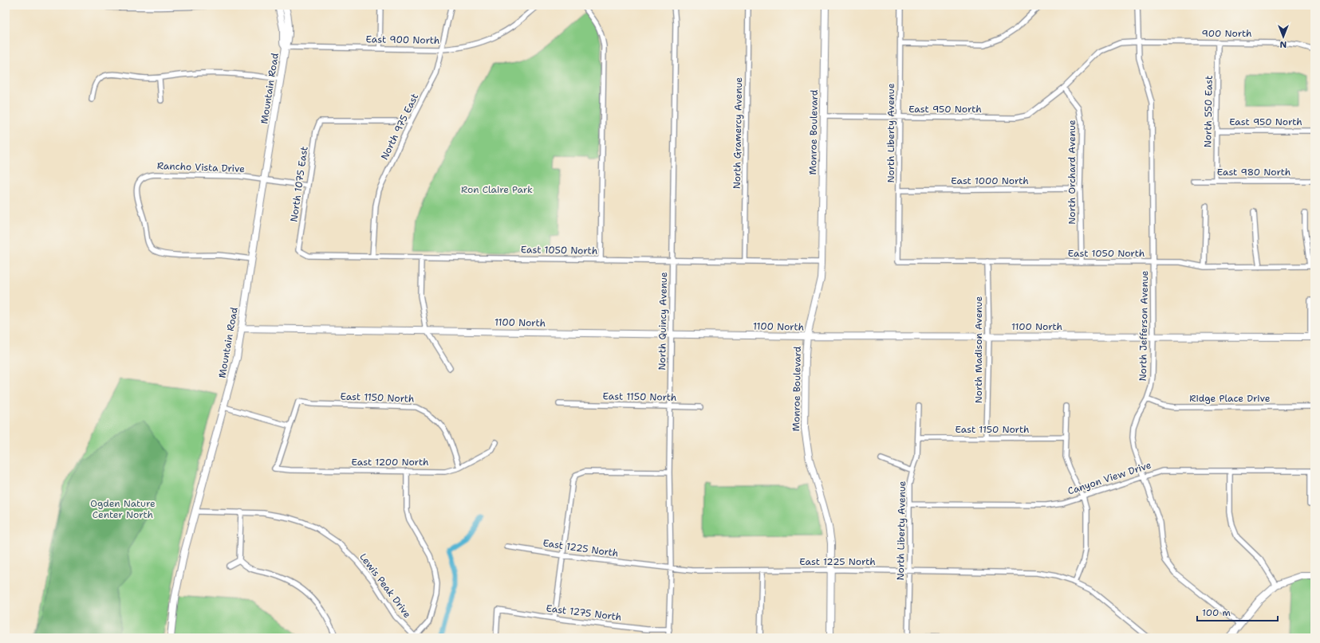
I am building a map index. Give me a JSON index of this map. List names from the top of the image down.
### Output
{
  "streets": {
    "street": [
      "900 North",
      "East 900 North",
      "Mountain Road",
      "East 950 North",
      "North 550 East",
      "North 975 East",
      "Monroe Boulevard",
      "North Gramercy Avenue",
      "North Liberty Avenue",
      "Rancho Vista Drive",
      "North Orchard Avenue",
      "East 980 North",
      "East 1000 North",
      "North 1075 East",
      "East 1050 North",
      "North Quincy Avenue",
      "1100 North",
      "North Jefferson Avenue",
      "North Madison Avenue",
      "East 1150 North",
      "Ridge Place Drive",
      "East 1200 North",
      "Canyon View Drive",
      "East 1225 North",
      "Lewis Peak Drive",
      "East 1275 North"
    ]
  },
  "crossings": [
    ["900 North", "East 950 North"],
    ["900 North", "North 550 East"],
    ["900 North", "North Orchard Avenue"],
    ["900 North", "North Jefferson Avenue"],
    ["East 900 North", "Mountain Road"],
    ["East 900 North", "North 975 East"],
    ["Mountain Road", "Rancho Vista Drive"],
    ["Mountain Road", "1100 North"],
    ["Mountain Road", "Lewis Peak Drive"],
    ["East 950 North", "North 550 East"],
    ["East 950 North", "Monroe Boulevard"],
    ["East 950 North", "North Liberty Avenue"],
    ["North 550 East", "East 980 North"],
    ["North 975 East", "North 1075 East"],
    ["North 975 East", "East 1050 North"],
    ["Monroe Boulevard", "East 1050 North"],
    ["Monroe Boulevard", "1100 North"],
    ["Monroe Boulevard", "East 1225 North"],
    ["North Gramercy Avenue", "East 1050 North"],
    ["North Liberty Avenue", "East 1000 North"],
    ["North Liberty Avenue", "East 1050 North"],
    ["North Liberty Avenue", "East 1150 North"],
    ["North Liberty Avenue", "Canyon View Drive"],
    ["North Liberty Avenue", "East 1225 North"],
    ["North Orchard Avenue", "East 1000 North"],
    ["North Orchard Avenue", "East 1050 North"],
    ["North 1075 East", "East 1050 North"],
    ["East 1050 North", "North Quincy Avenue"],
    ["East 1050 North", "North Jefferson Avenue"],
    ["East 1050 North", "North Madison Avenue"],
    ["North Quincy Avenue", "1100 North"],
    ["North Quincy Avenue", "East 1150 North"],
    ["North Quincy Avenue", "East 1225 North"],
    ["North Quincy Avenue", "East 1275 North"],
    ["1100 North", "North Jefferson Avenue"],
    ["1100 North", "North Madison Avenue"],
    ["North Jefferson Avenue", "Ridge Place Drive"],
    ["North Jefferson Avenue", "Canyon View Drive"],
    ["North Madison Avenue", "East 1150 North"],
    ["East 1150 North", "East 1200 North"]
  ],
  "parks": ["Ron Claire Park", "Ogden Nature Center North"],
  "scale_bar": "100 m",
  "north": "bottom"
}
